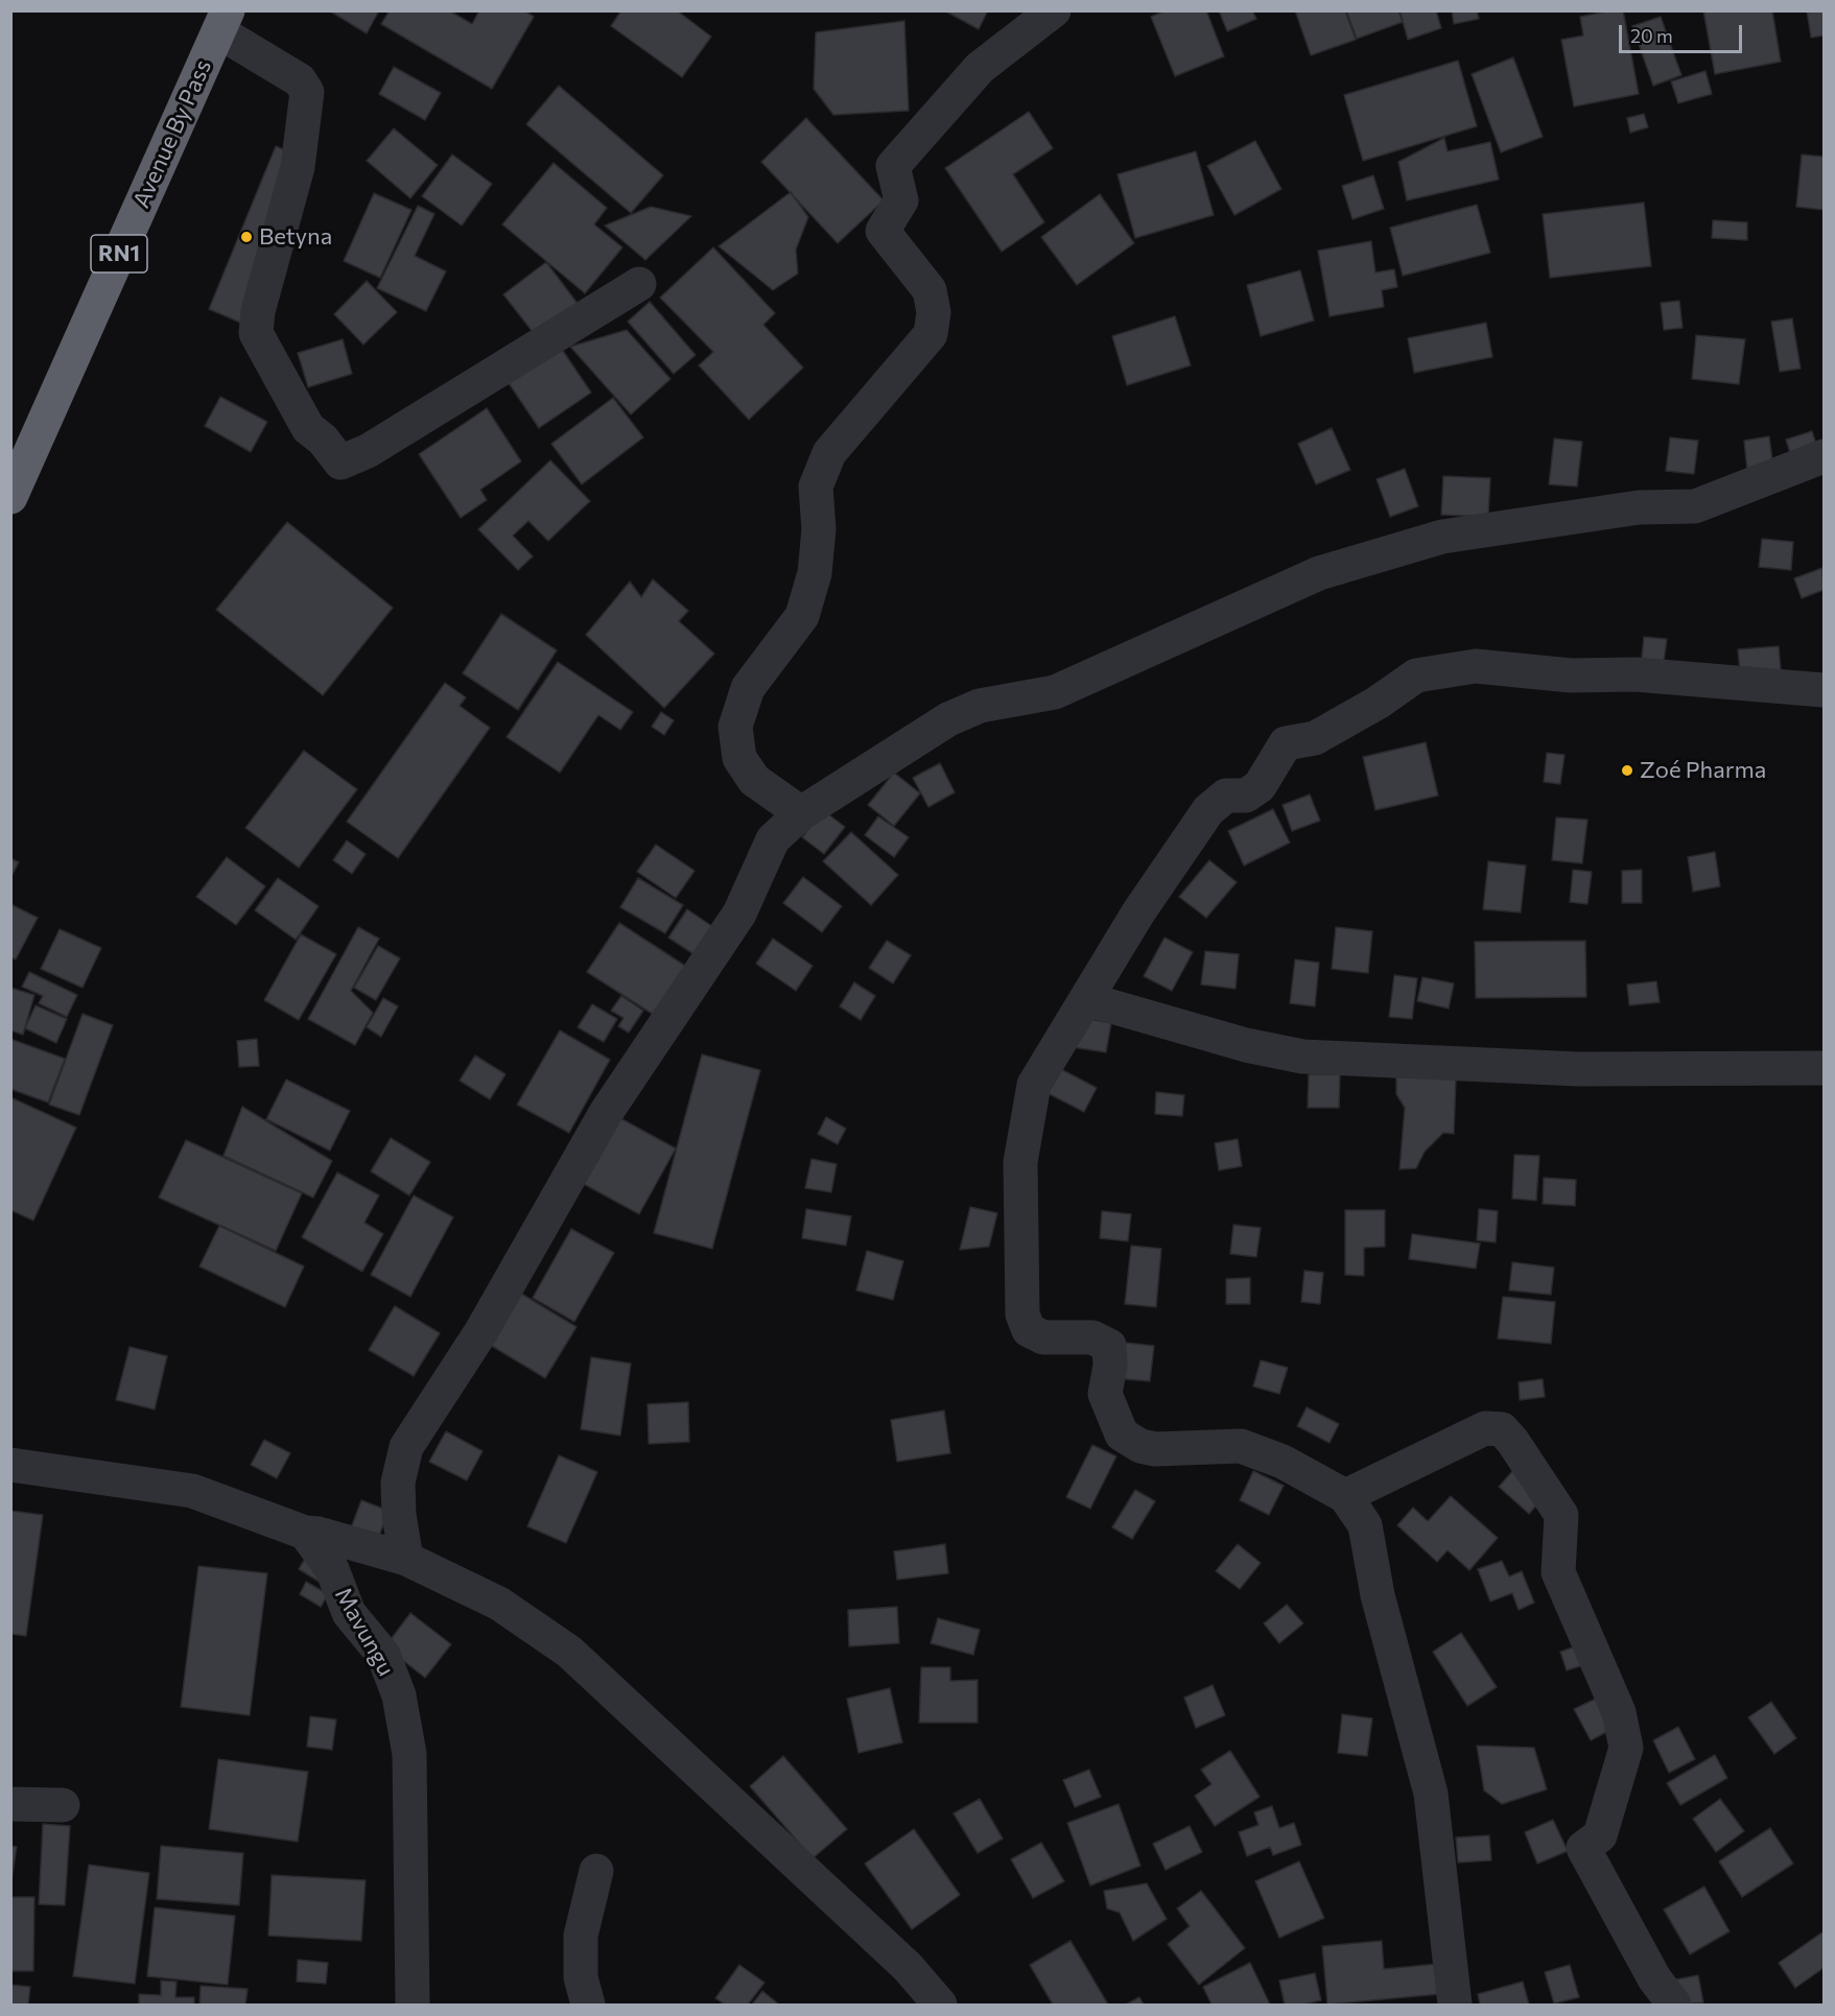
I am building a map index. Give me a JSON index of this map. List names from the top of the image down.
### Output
{
  "streets": {
    "highway": ["Avenue By Pass", "RN1"],
    "street": ["Mavungu"]
  },
  "places": ["Betyna", "Zoé Pharma"],
  "scale_bar": "20 m"
}
